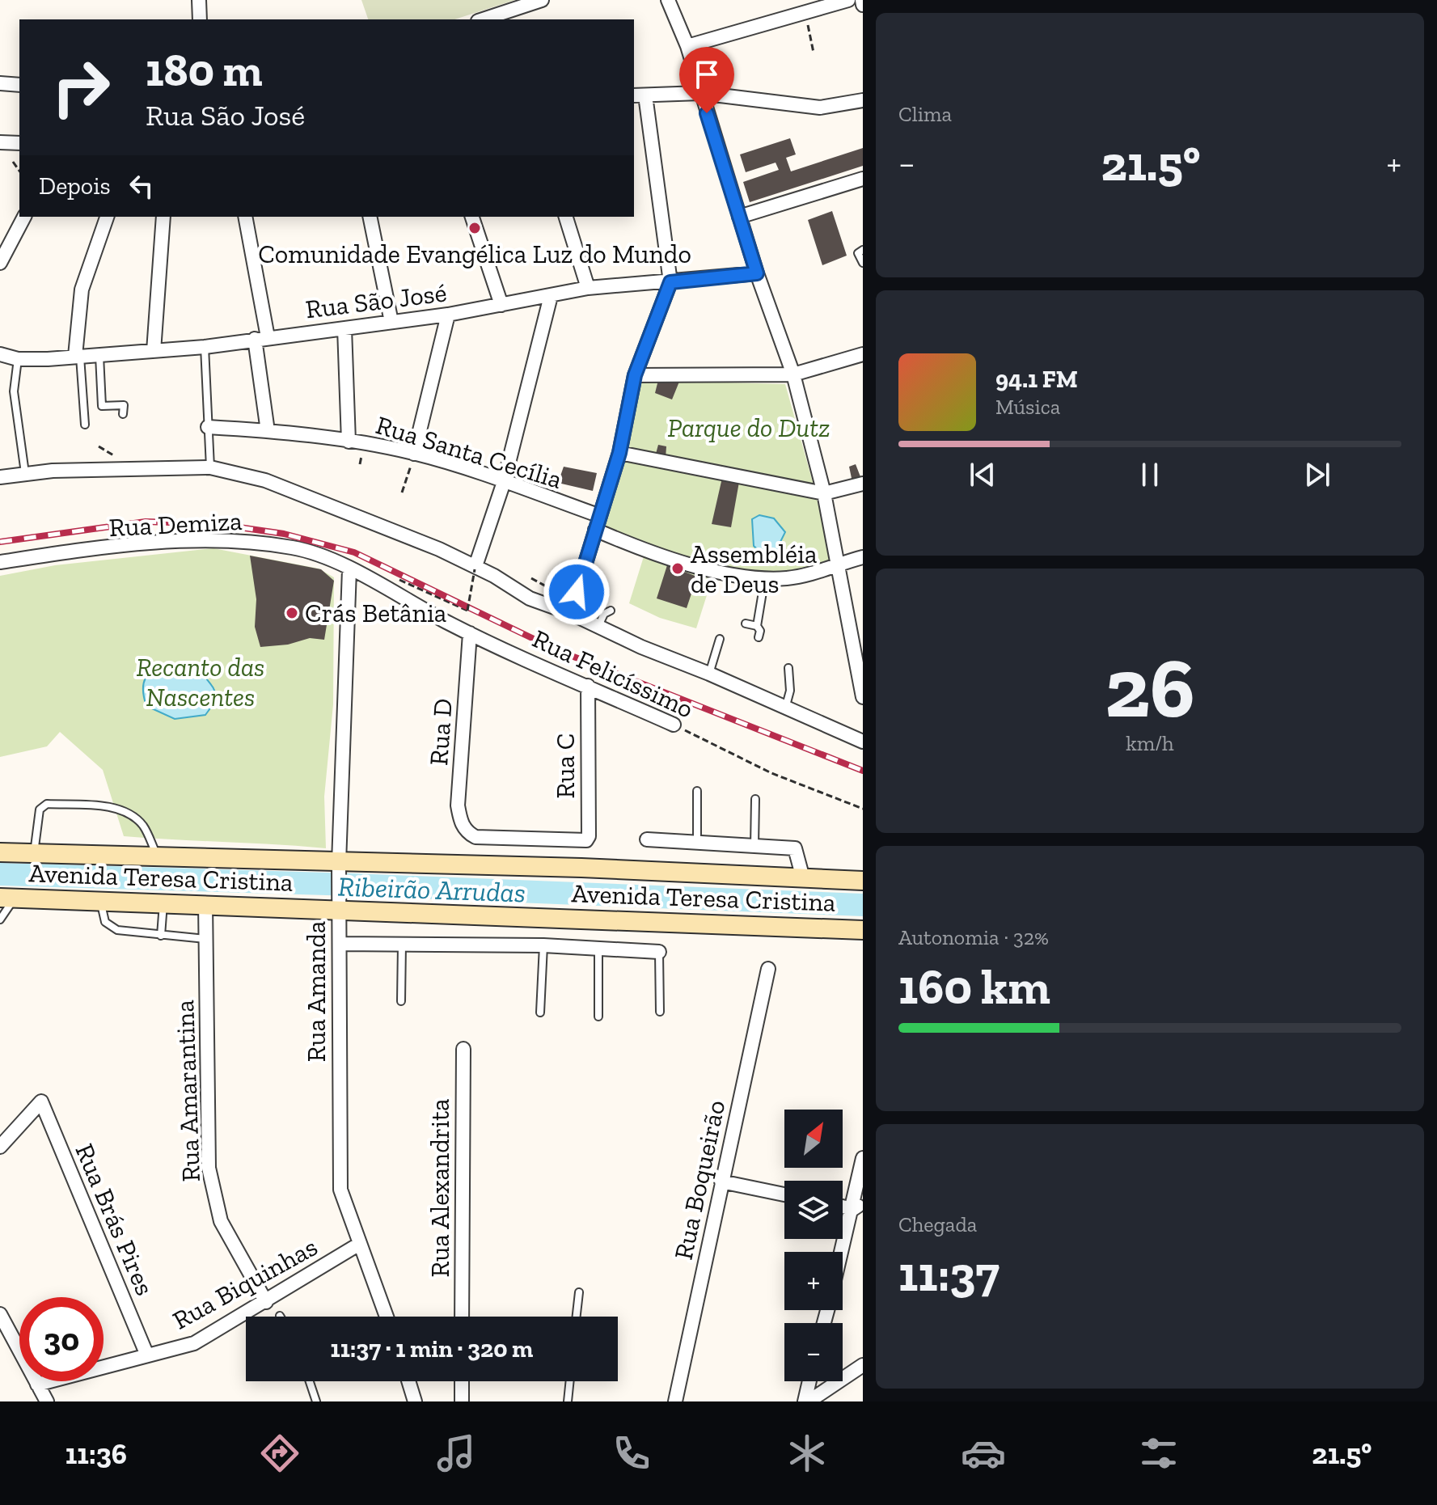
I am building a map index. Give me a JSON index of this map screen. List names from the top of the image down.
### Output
{
  "streets": {
    "main road": ["Avenida Teresa Cristina"],
    "street": [
      "Rua São José",
      "Rua Santa Cecília",
      "Rua Demiza",
      "Rua Felicíssimo",
      "Rua D",
      "Rua C",
      "Rua Amanda",
      "Rua Amarantina",
      "Rua Boqueirão",
      "Rua Alexandrita",
      "Rua Brás Pires",
      "Rua Biquinhas"
    ]
  },
  "crossings": [
    ["Rua Demiza", "Rua Felicíssimo"],
    ["Rua Demiza", "Rua Amanda"],
    ["Rua Felicíssimo", "Rua D"],
    ["Rua Felicíssimo", "Rua C"],
    ["Rua Felicíssimo", "Rua Amanda"],
    ["Rua D", "Rua C"],
    ["Avenida Teresa Cristina", "Rua Amanda"],
    ["Avenida Teresa Cristina", "Rua Amarantina"],
    ["Rua Amanda", "Rua Biquinhas"],
    ["Rua Amarantina", "Rua Biquinhas"],
    ["Rua Brás Pires", "Rua Biquinhas"]
  ],
  "water": ["Ribeirão Arrudas"],
  "parks": ["Parque do Dutz", "Recanto das Nascentes"],
  "places": ["Comunidade Evangélica Luz do Mundo", "Assembléia de Deus", "Crás Betânia"],
  "north": "top right",
  "page": {
    "tile": [
      "Clima",
      ["26", "km/h"],
      ["Autonomia · 32%", "160 km"],
      ["Chegada", "11:37"]
    ],
    "turn": ["180 m", "Rua São José"],
    "heat": ["−", "21.5°", "+"],
    "then": "Depois",
    "song": ["94.1 FM", "Música"],
    "map_buttons": ["+", "−"],
    "limit": "30",
    "trip": "11:37 · 1 min · 320 m",
    "tabs": ["11:36", "21.5°"]
  }
}
